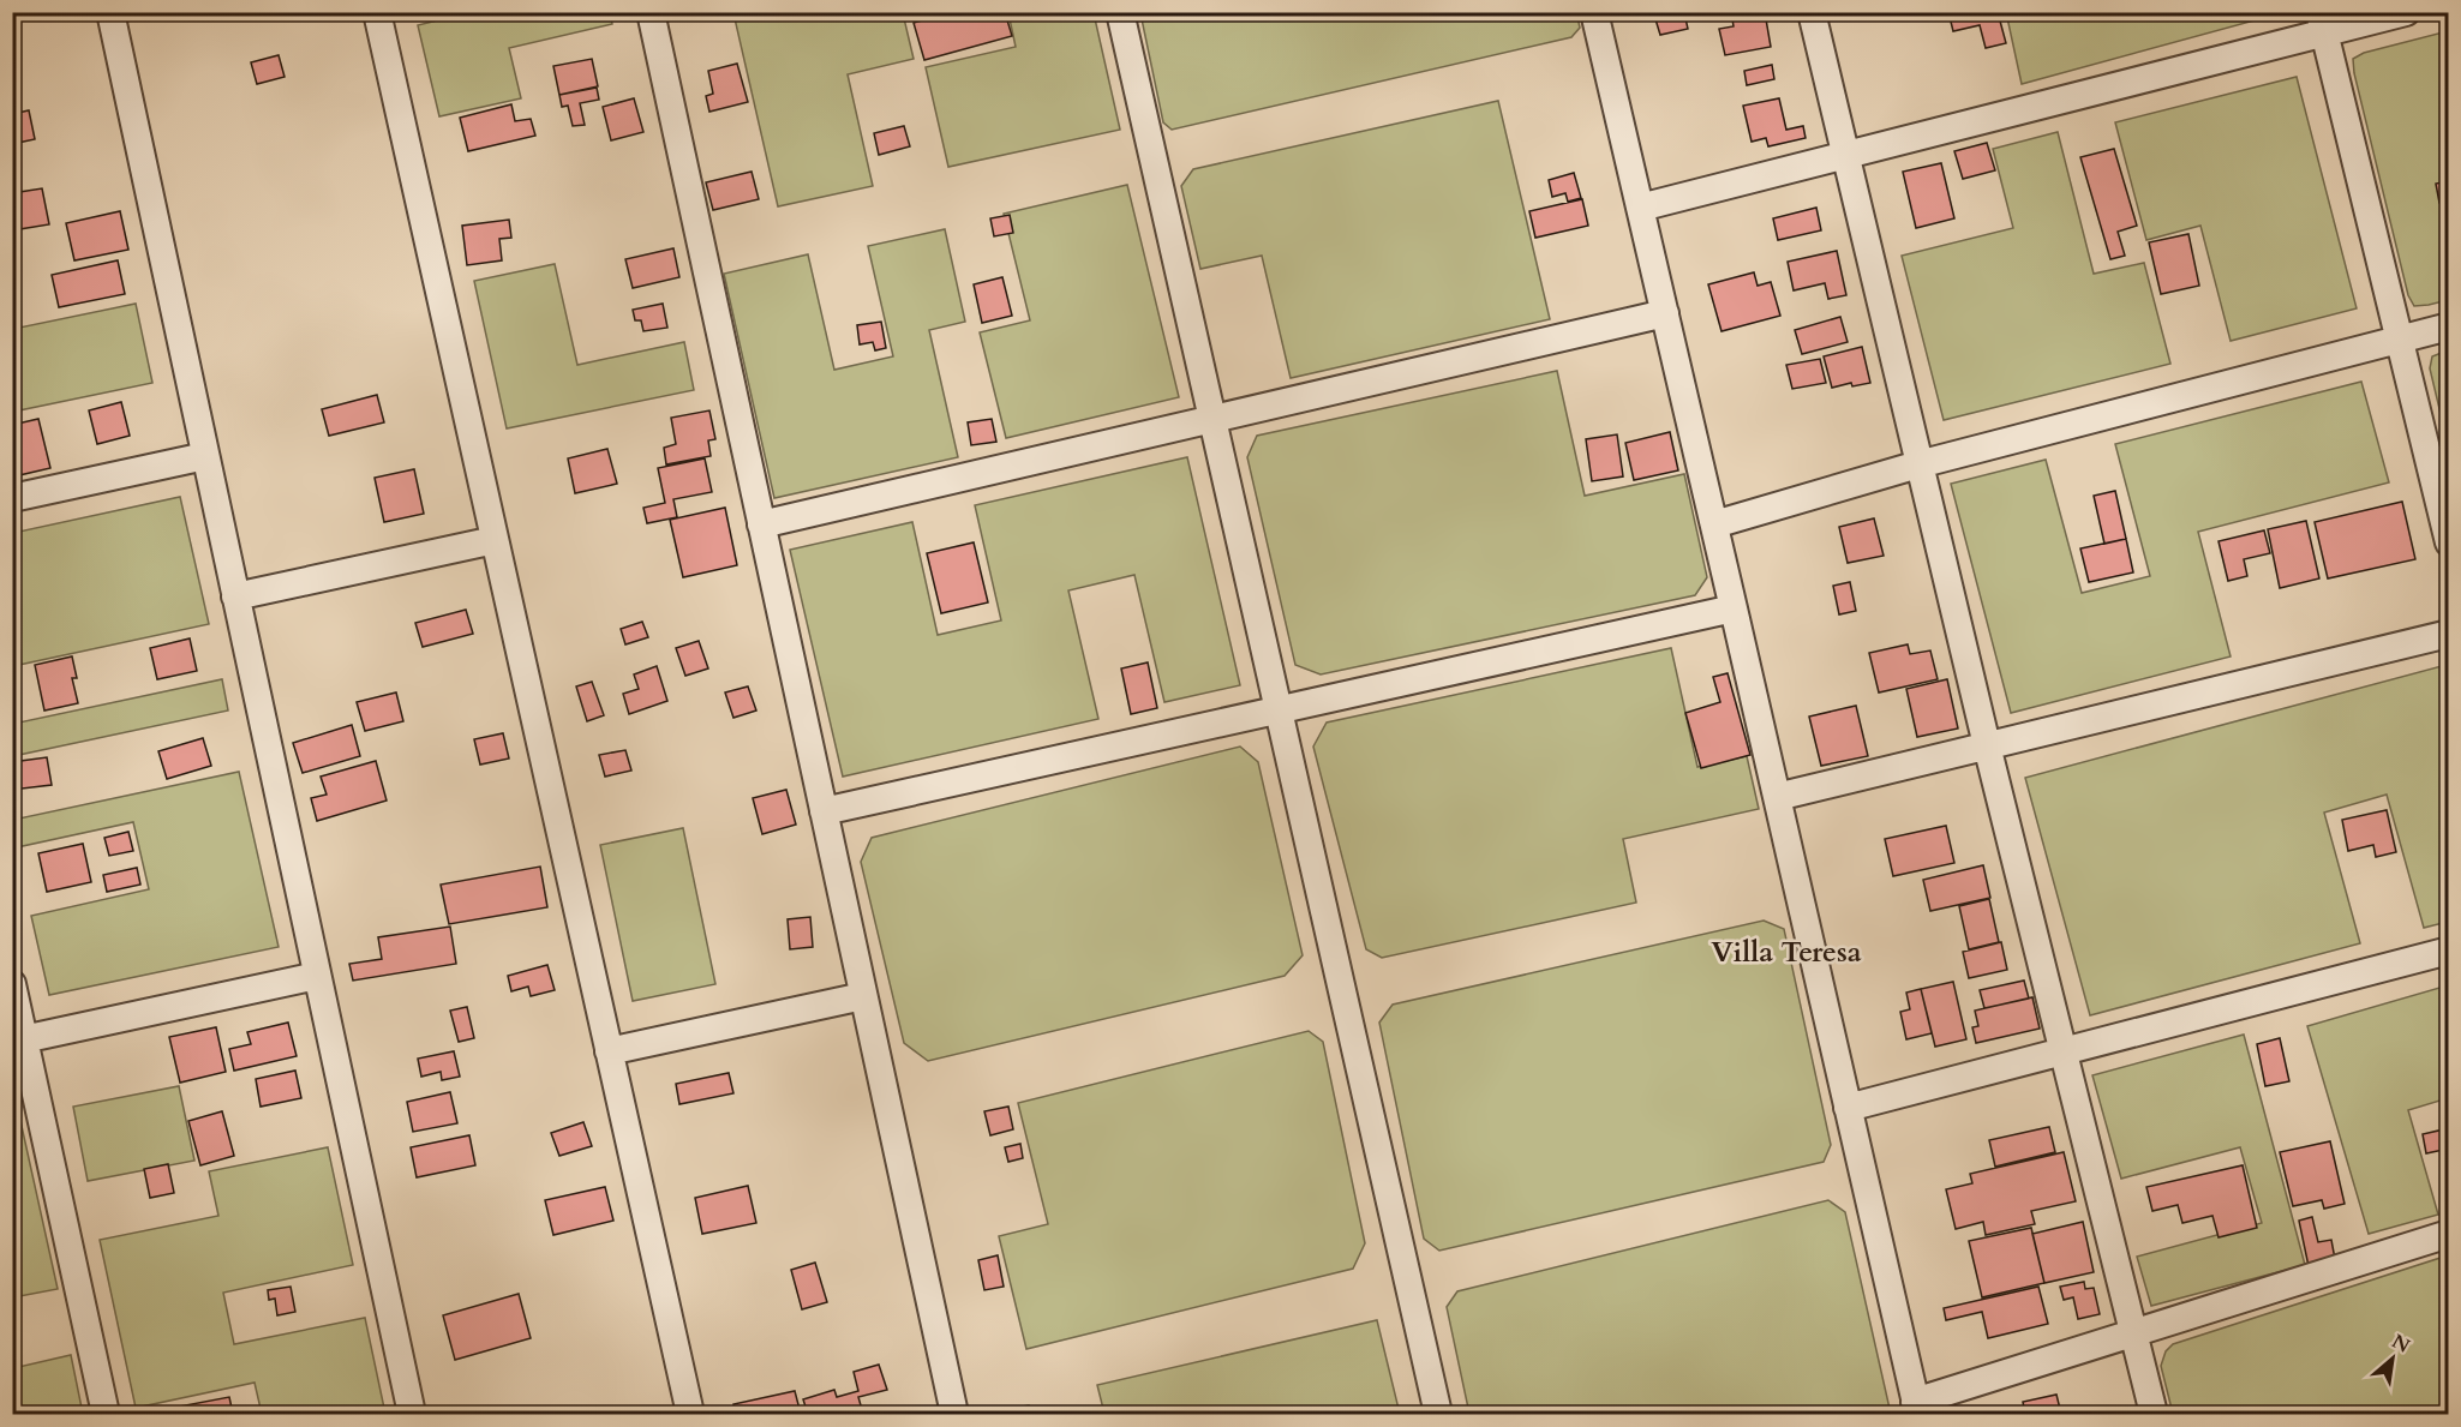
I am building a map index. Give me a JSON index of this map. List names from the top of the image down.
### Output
{
  "districts": ["Villa Teresa"],
  "north": "top right"
}
